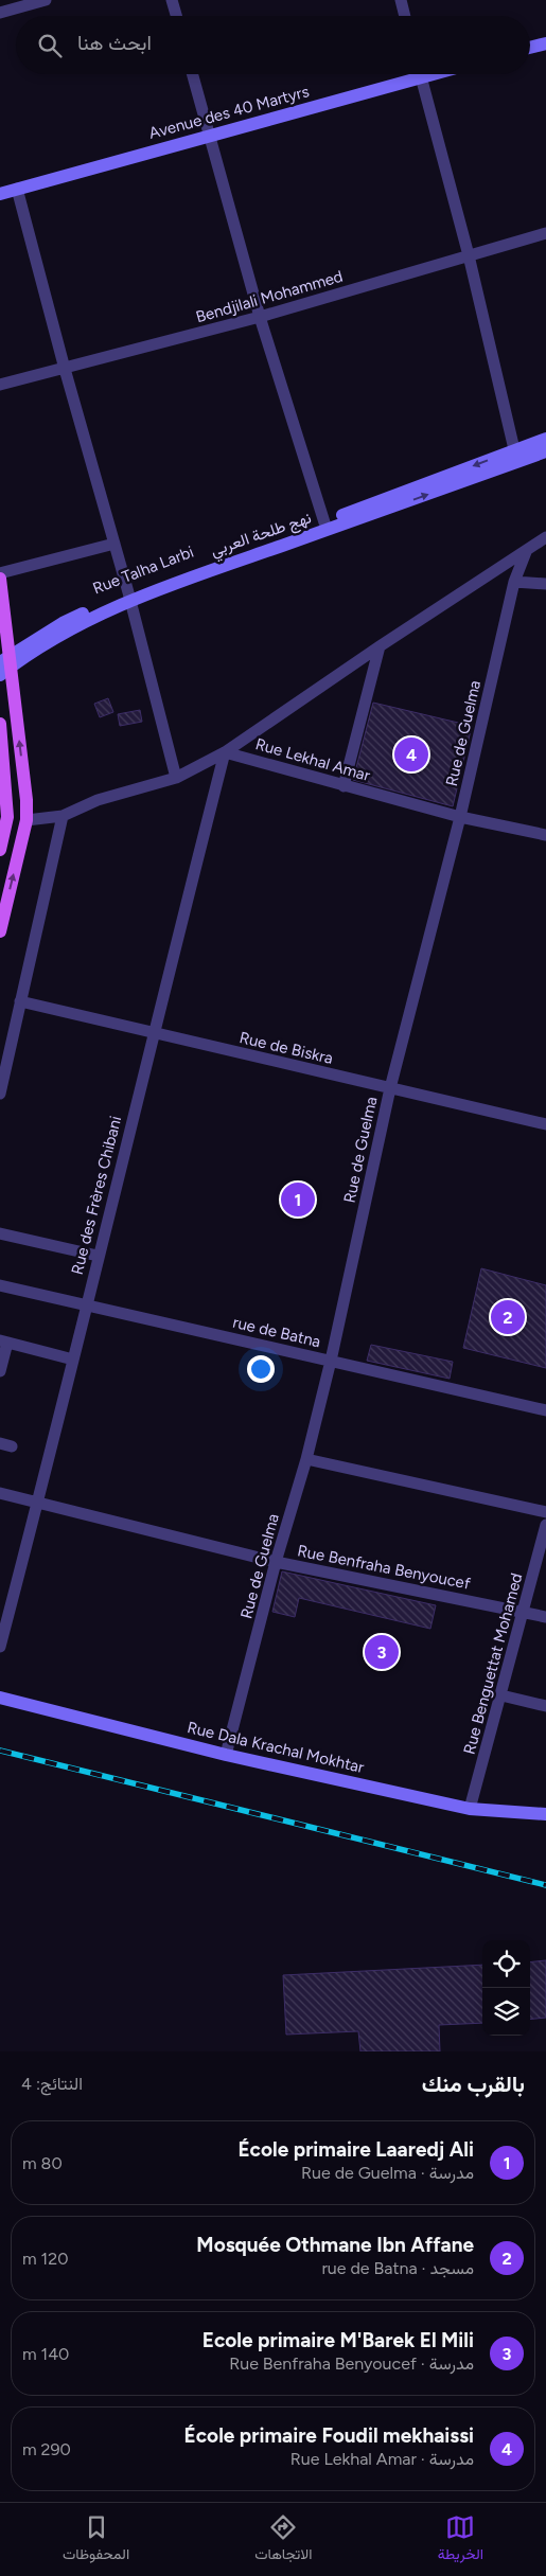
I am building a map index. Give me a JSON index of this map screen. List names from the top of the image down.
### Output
{
  "streets": {
    "street": [
      "Avenue des 40 Martyrs",
      "Bendjilali Mohammed",
      "نهج طلحة العربي",
      "Rue Talha Larbi",
      "Rue de Guelma",
      "Rue Lekhal Amar",
      "Rue de Biskra",
      "Rue des Frères Chibani",
      "rue de Batna",
      "Rue Benfraha Benyoucef",
      "Rue Benguettat Mohamed",
      "Rue Dala Krachal Mokhtar"
    ]
  },
  "crossings": [
    ["نهج طلحة العربي", "Rue Talha Larbi"],
    ["Rue de Guelma", "Rue Lekhal Amar"],
    ["Rue de Guelma", "Rue de Biskra"],
    ["Rue de Guelma", "rue de Batna"],
    ["Rue de Guelma", "Rue Benfraha Benyoucef"],
    ["Rue de Guelma", "Rue Dala Krachal Mokhtar"],
    ["Rue Lekhal Amar", "Rue des Frères Chibani"],
    ["Rue de Biskra", "Rue des Frères Chibani"],
    ["Rue des Frères Chibani", "rue de Batna"],
    ["Rue des Frères Chibani", "Rue Benfraha Benyoucef"],
    ["Rue Benfraha Benyoucef", "Rue Benguettat Mohamed"],
    ["Rue Benguettat Mohamed", "Rue Dala Krachal Mokhtar"]
  ],
  "page": {
    "search": "ابحث هنا",
    "pins": [
      "4",
      "1",
      "2",
      "3"
    ],
    "heading": ["بالقرب منك", "النتائج: 4"],
    "list": [
      {
        "mark": "1",
        "name": "École primaire Laaredj Ali",
        "note": "مدرسة · Rue de Guelma",
        "value": "80 m"
      },
      {
        "mark": "2",
        "name": "Mosquée Othmane Ibn Affane",
        "note": "مسجد · rue de Batna",
        "value": "120 m"
      },
      {
        "mark": "3",
        "name": "Ecole primaire M'Barek El Mili",
        "note": "مدرسة · Rue Benfraha Benyoucef",
        "value": "140 m"
      },
      {
        "mark": "4",
        "name": "École primaire Foudil mekhaissi",
        "note": "مدرسة · Rue Lekhal Amar",
        "value": "290 m"
      }
    ],
    "nav": ["الخريطة", "الاتجاهات", "المحفوظات"]
  }
}
